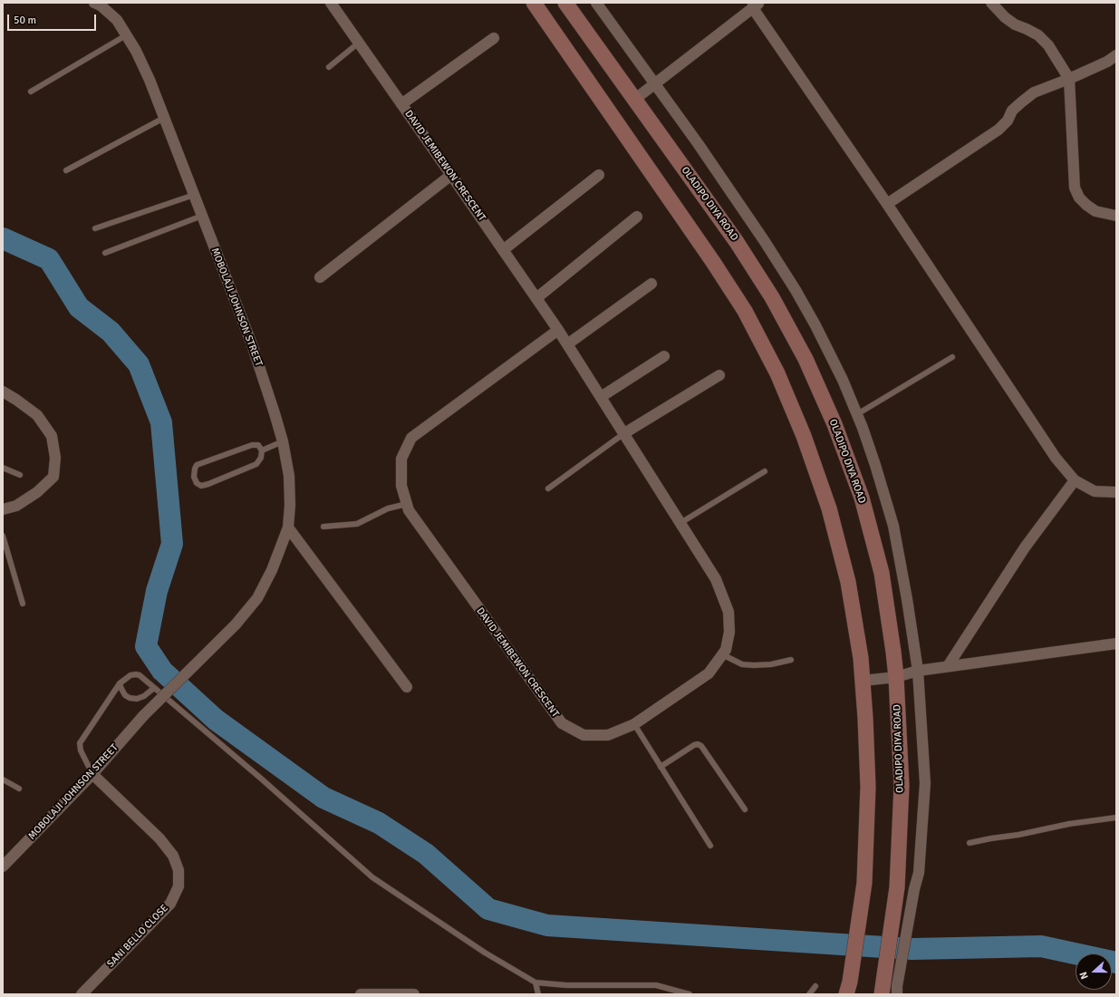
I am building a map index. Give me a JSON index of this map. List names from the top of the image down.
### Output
{
  "streets": {
    "main road": ["OLADIPO DIYA ROAD"],
    "street": ["DAVID JEMIBEWON CRESCENT", "MOBOLAJI JOHNSON STREET", "SANI BELLO CLOSE"]
  },
  "crossings": [
    ["MOBOLAJI JOHNSON STREET", "SANI BELLO CLOSE"]
  ],
  "scale_bar": "50 m",
  "north": "left"
}
